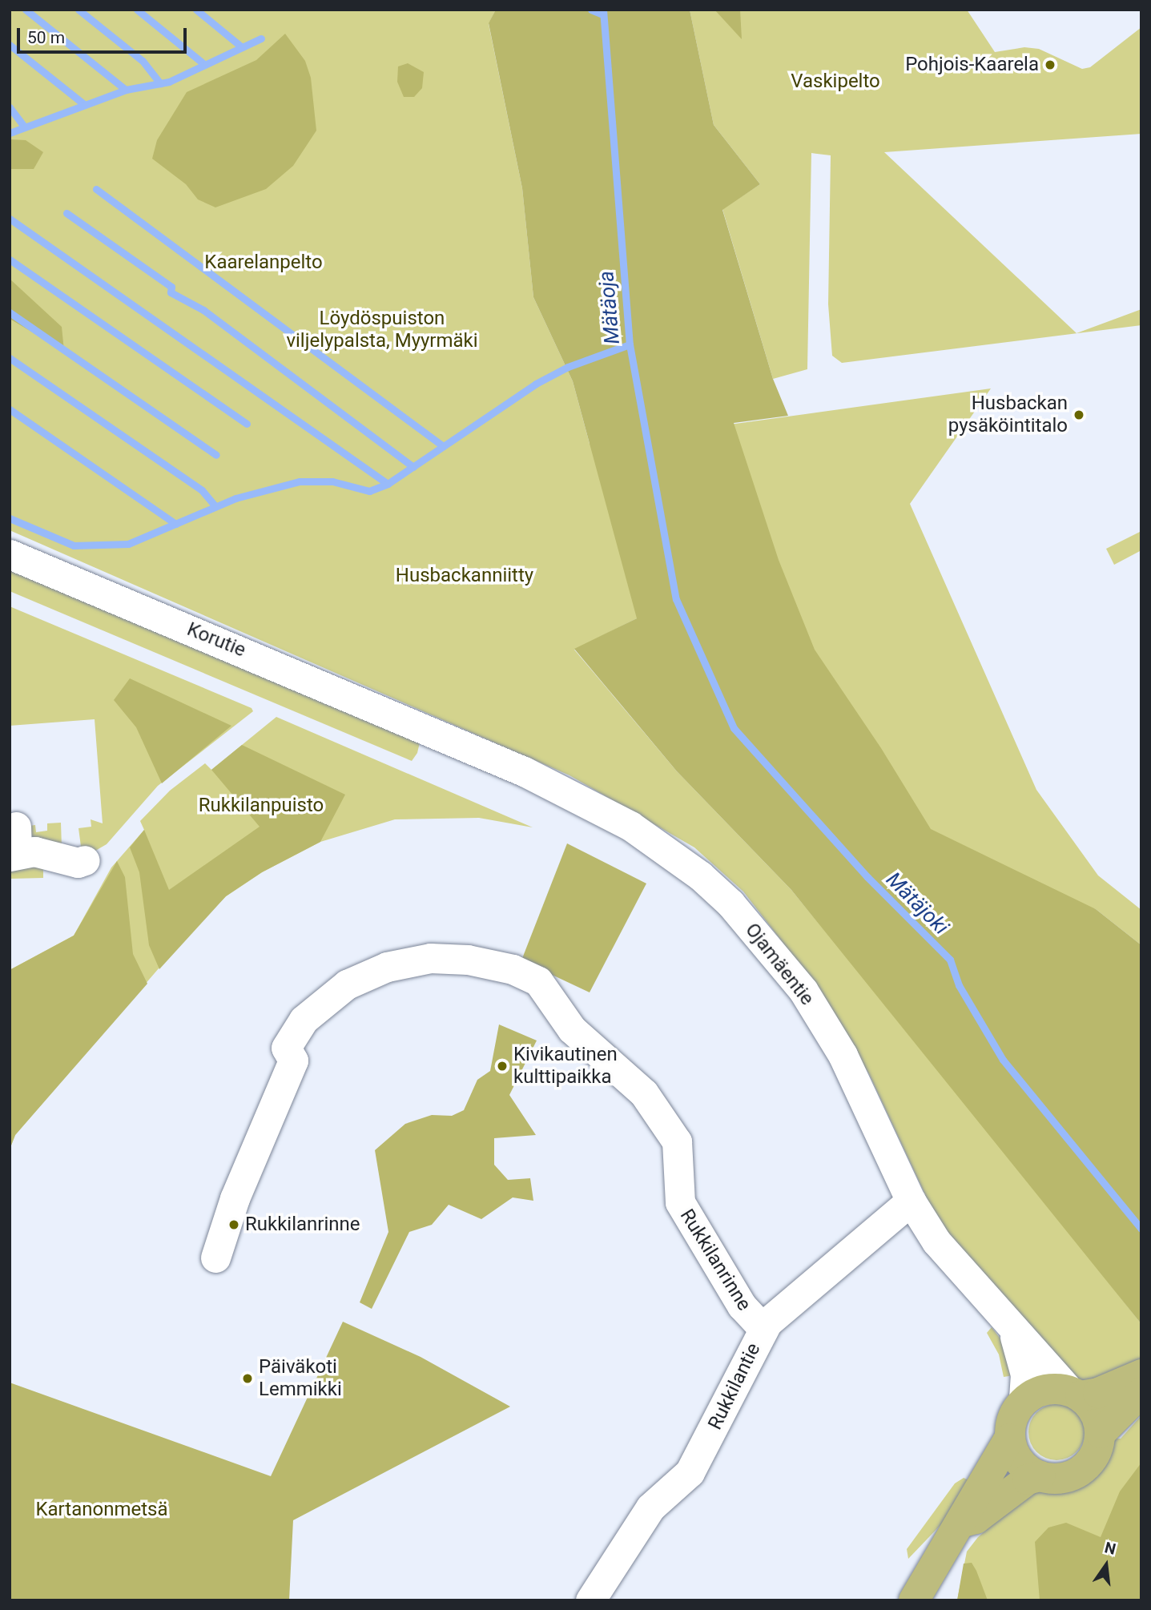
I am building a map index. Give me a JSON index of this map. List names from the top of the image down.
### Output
{
  "streets": {
    "street": [
      "Korutie",
      "Ojamäentie",
      "Rukkilanrinne",
      "Rukkilantie"
    ]
  },
  "crossings": [
    ["Korutie", "Ojamäentie"],
    ["Ojamäentie", "Rukkilantie"],
    ["Rukkilanrinne", "Rukkilantie"]
  ],
  "water": ["Mätäoja", "Mätäjoki"],
  "parks": [
    "Vaskipelto",
    "Kaarelanpelto",
    "Löydöspuiston viljelypalsta, Myyrmäki",
    "Husbackanniitty",
    "Rukkilanpuisto",
    "Kartanonmetsä"
  ],
  "places": [
    "Pohjois-Kaarela",
    "Husbackan pysäköintitalo",
    "Kivikautinen kulttipaikka",
    "Rukkilanrinne",
    "Päiväkoti Lemmikki"
  ],
  "scale_bar": "50 m",
  "north": "top"
}
